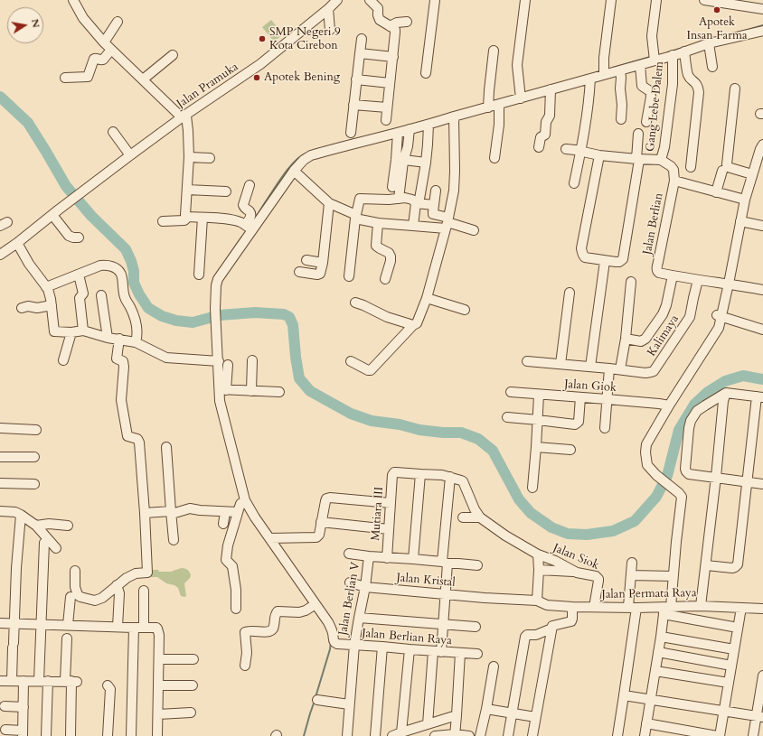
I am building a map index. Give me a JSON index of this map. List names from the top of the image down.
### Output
{
  "streets": {
    "street": [
      "Jalan Pramuka",
      "Gang Lebe Dalem",
      "Jalan Berlian",
      "Kalimaya",
      "Jalan Giok",
      "Mutiara III",
      "Jalan Siok",
      "Jalan Kristal",
      "Jalan Permata Raya",
      "Jalan Berlian V",
      "Jalan Berlian Raya"
    ]
  },
  "crossings": [
    ["Jalan Siok", "Jalan Permata Raya"],
    ["Jalan Kristal", "Jalan Permata Raya"],
    ["Jalan Kristal", "Jalan Berlian V"],
    ["Jalan Berlian V", "Jalan Berlian Raya"]
  ],
  "places": ["Apotek Insan Farma", "SMP Negeri 9 Kota Cirebon", "Apotek Bening"],
  "north": "right"
}
